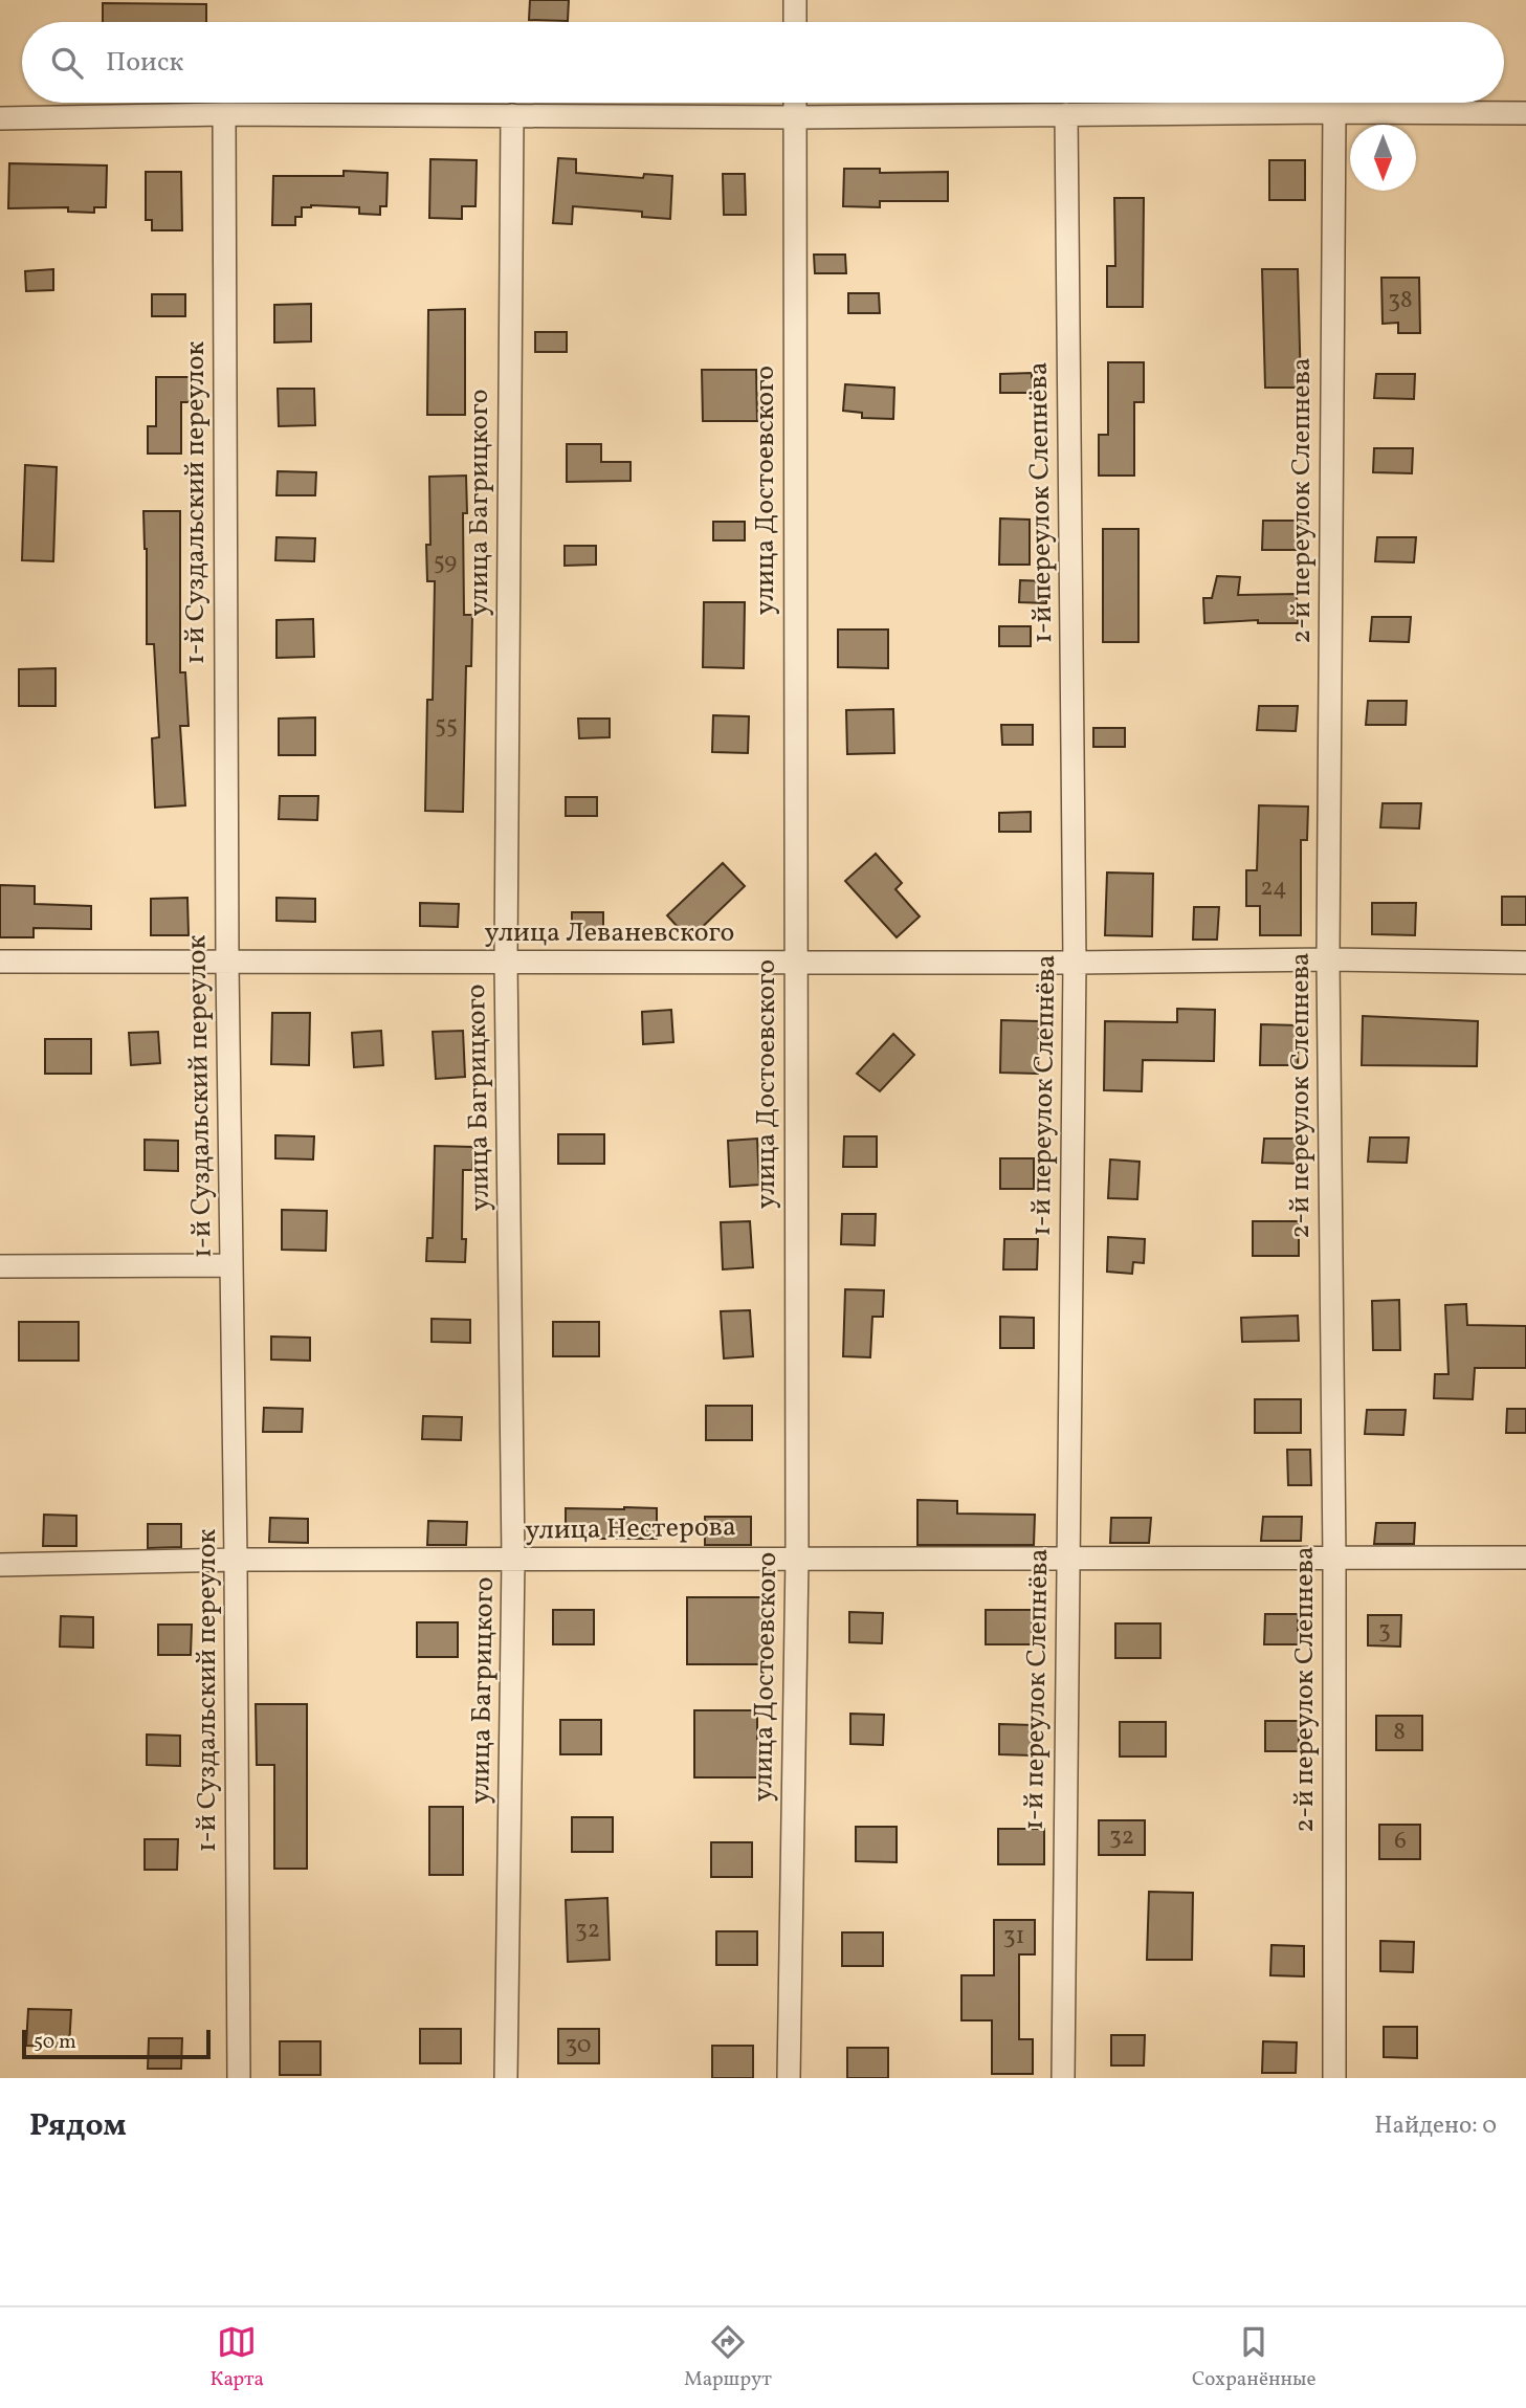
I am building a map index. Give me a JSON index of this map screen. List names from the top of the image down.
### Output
{
  "streets": {
    "street": [
      "улица Достоевского",
      "2-й переулок Слепнева",
      "1-й Суздальский переулок",
      "улица Багрицкого",
      "1-й переулок Слепнёва",
      "улица Леваневского",
      "улица Нестерова"
    ]
  },
  "crossings": [
    ["улица Достоевского", "улица Леваневского"],
    ["улица Достоевского", "улица Нестерова"],
    ["2-й переулок Слепнева", "улица Леваневского"],
    ["2-й переулок Слепнева", "улица Нестерова"],
    ["1-й Суздальский переулок", "улица Леваневского"],
    ["1-й Суздальский переулок", "улица Нестерова"],
    ["улица Багрицкого", "улица Леваневского"],
    ["улица Багрицкого", "улица Нестерова"],
    ["1-й переулок Слепнёва", "улица Леваневского"],
    ["1-й переулок Слепнёва", "улица Нестерова"]
  ],
  "house_numbers": [
    "38",
    "59",
    "55",
    "24",
    "3",
    "8",
    "32",
    "6",
    "32",
    "31",
    "30"
  ],
  "scale_bar": "50 m",
  "north": "bottom",
  "page": {
    "search": "Поиск",
    "scale": "50 m",
    "heading": ["Рядом", "Найдено: 0"],
    "nav": ["Карта", "Маршрут", "Сохранённые"]
  }
}
